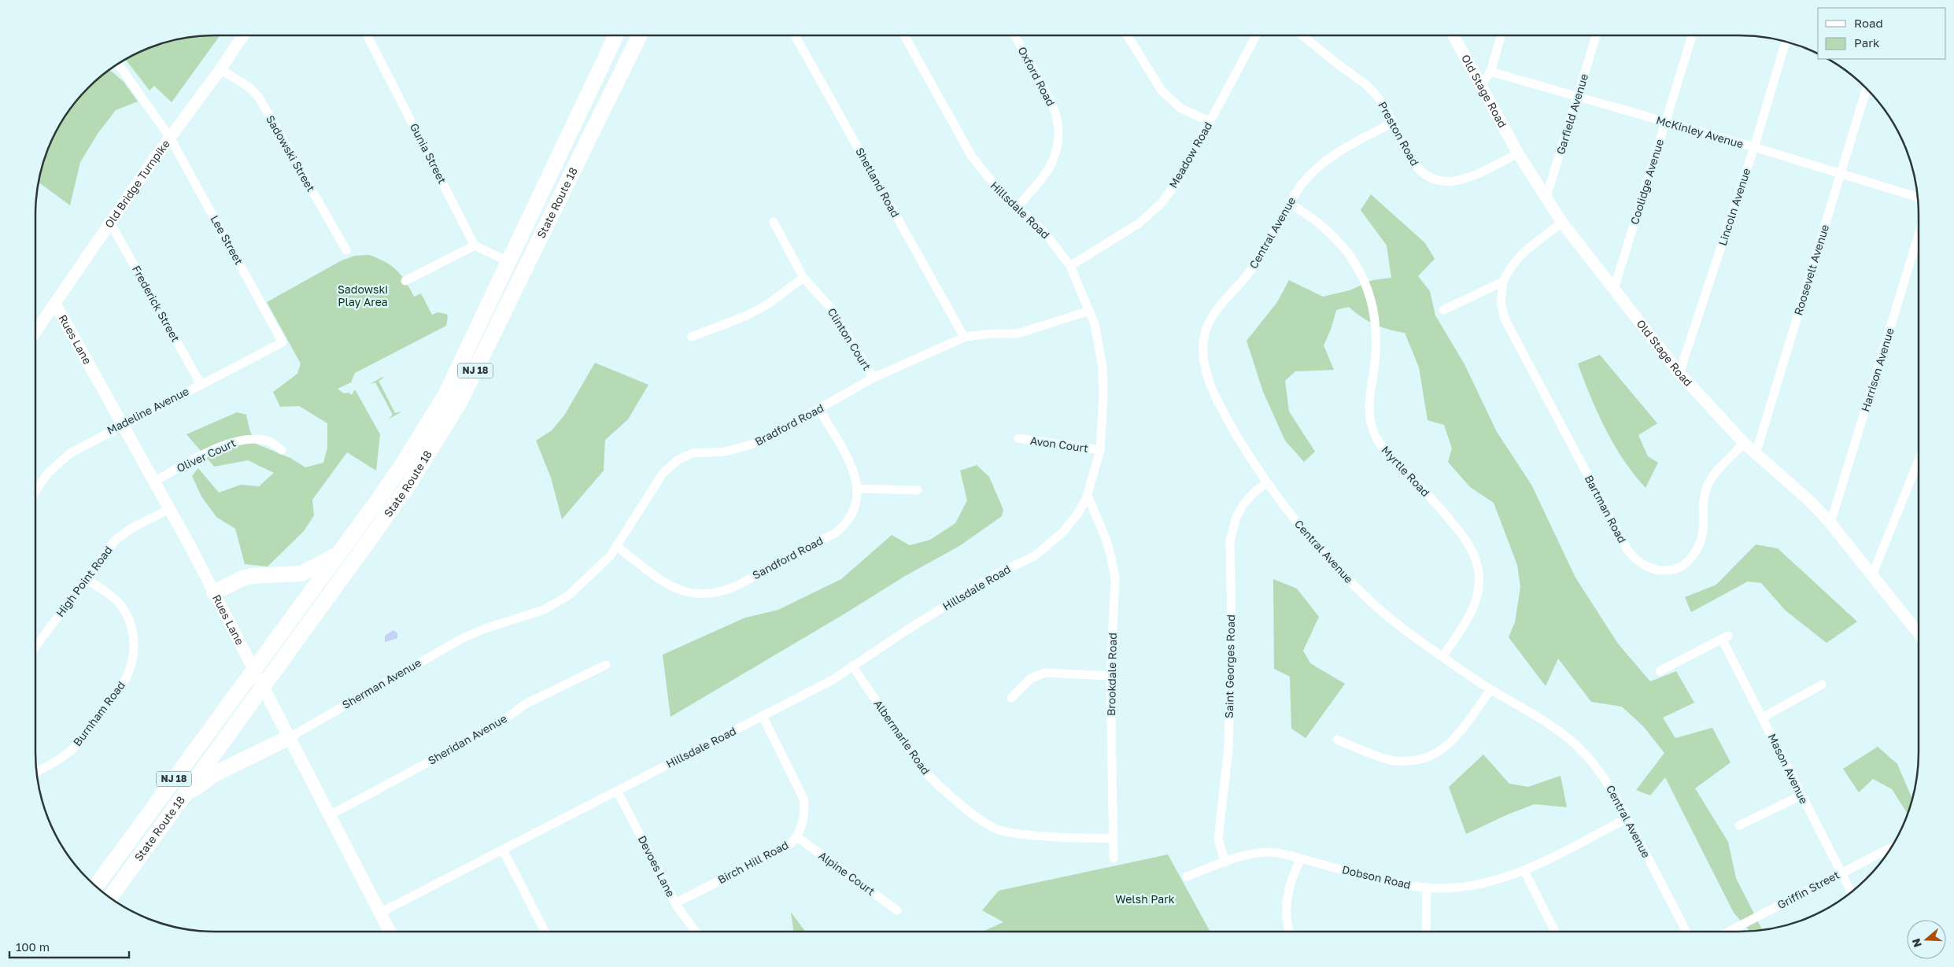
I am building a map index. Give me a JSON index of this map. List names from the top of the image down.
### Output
{
  "streets": {
    "highway": ["State Route 18", "NJ 18"],
    "main road": ["Rues Lane"],
    "street": [
      "Oxford Road",
      "Old Stage Road",
      "Garfield Avenue",
      "McKinley Avenue",
      "Preston Road",
      "Sadowski Street",
      "Gunia Street",
      "Meadow Road",
      "Coolidge Avenue",
      "Shetland Road",
      "Old Bridge Turnpike",
      "Lincoln Avenue",
      "Hillsdale Road",
      "Central Avenue",
      "Lee Street",
      "Roosevelt Avenue",
      "Frederick Street",
      "Clinton Court",
      "Harrison Avenue",
      "Madeline Avenue",
      "Bradford Road",
      "Avon Court",
      "Oliver Court",
      "Myrtle Road",
      "Bartman Road",
      "Sandford Road",
      "High Point Road",
      "Saint Georges Road",
      "Brookdale Road",
      "Sherman Avenue",
      "Burnham Road",
      "Albermarle Road",
      "Sheridan Avenue",
      "Mason Avenue",
      "Birch Hill Road",
      "Devoes Lane",
      "Alpine Court",
      "Dobson Road",
      "Griffin Street"
    ]
  },
  "crossings": [
    ["Oxford Road", "Hillsdale Road"],
    ["Old Stage Road", "Garfield Avenue"],
    ["Old Stage Road", "Preston Road"],
    ["Old Stage Road", "Coolidge Avenue"],
    ["Old Stage Road", "Lincoln Avenue"],
    ["Old Stage Road", "Roosevelt Avenue"],
    ["Old Stage Road", "Harrison Avenue"],
    ["Old Stage Road", "Bartman Road"],
    ["Garfield Avenue", "McKinley Avenue"],
    ["McKinley Avenue", "Coolidge Avenue"],
    ["McKinley Avenue", "Lincoln Avenue"],
    ["McKinley Avenue", "Roosevelt Avenue"],
    ["Preston Road", "Central Avenue"],
    ["Sadowski Street", "Old Bridge Turnpike"],
    ["Meadow Road", "Hillsdale Road"],
    ["Shetland Road", "Bradford Road"],
    ["Old Bridge Turnpike", "Lee Street"],
    ["Old Bridge Turnpike", "Frederick Street"],
    ["Old Bridge Turnpike", "Rues Lane"],
    ["State Route 18", "Rues Lane"],
    ["Hillsdale Road", "Rues Lane"],
    ["Hillsdale Road", "Bradford Road"],
    ["Hillsdale Road", "Avon Court"],
    ["Hillsdale Road", "Brookdale Road"],
    ["Hillsdale Road", "Albermarle Road"],
    ["Hillsdale Road", "Birch Hill Road"],
    ["Hillsdale Road", "Devoes Lane"],
    ["Central Avenue", "Myrtle Road"],
    ["Central Avenue", "Saint Georges Road"],
    ["Central Avenue", "Dobson Road"],
    ["Lee Street", "Madeline Avenue"],
    ["Frederick Street", "Madeline Avenue"],
    ["Clinton Court", "Bradford Road"],
    ["Rues Lane", "Madeline Avenue"],
    ["Rues Lane", "Oliver Court"],
    ["Rues Lane", "High Point Road"],
    ["Rues Lane", "Sherman Avenue"],
    ["Rues Lane", "Sheridan Avenue"],
    ["Bradford Road", "Sandford Road"],
    ["Bradford Road", "Sherman Avenue"],
    ["High Point Road", "Burnham Road"],
    ["Saint Georges Road", "Dobson Road"],
    ["Brookdale Road", "Albermarle Road"],
    ["Mason Avenue", "Griffin Street"],
    ["Birch Hill Road", "Devoes Lane"],
    ["Birch Hill Road", "Alpine Court"]
  ],
  "parks": ["Sadowski Play Area", "Welsh Park"],
  "legend": ["Road", "Park"],
  "scale_bar": "100 m",
  "north": "left"
}
